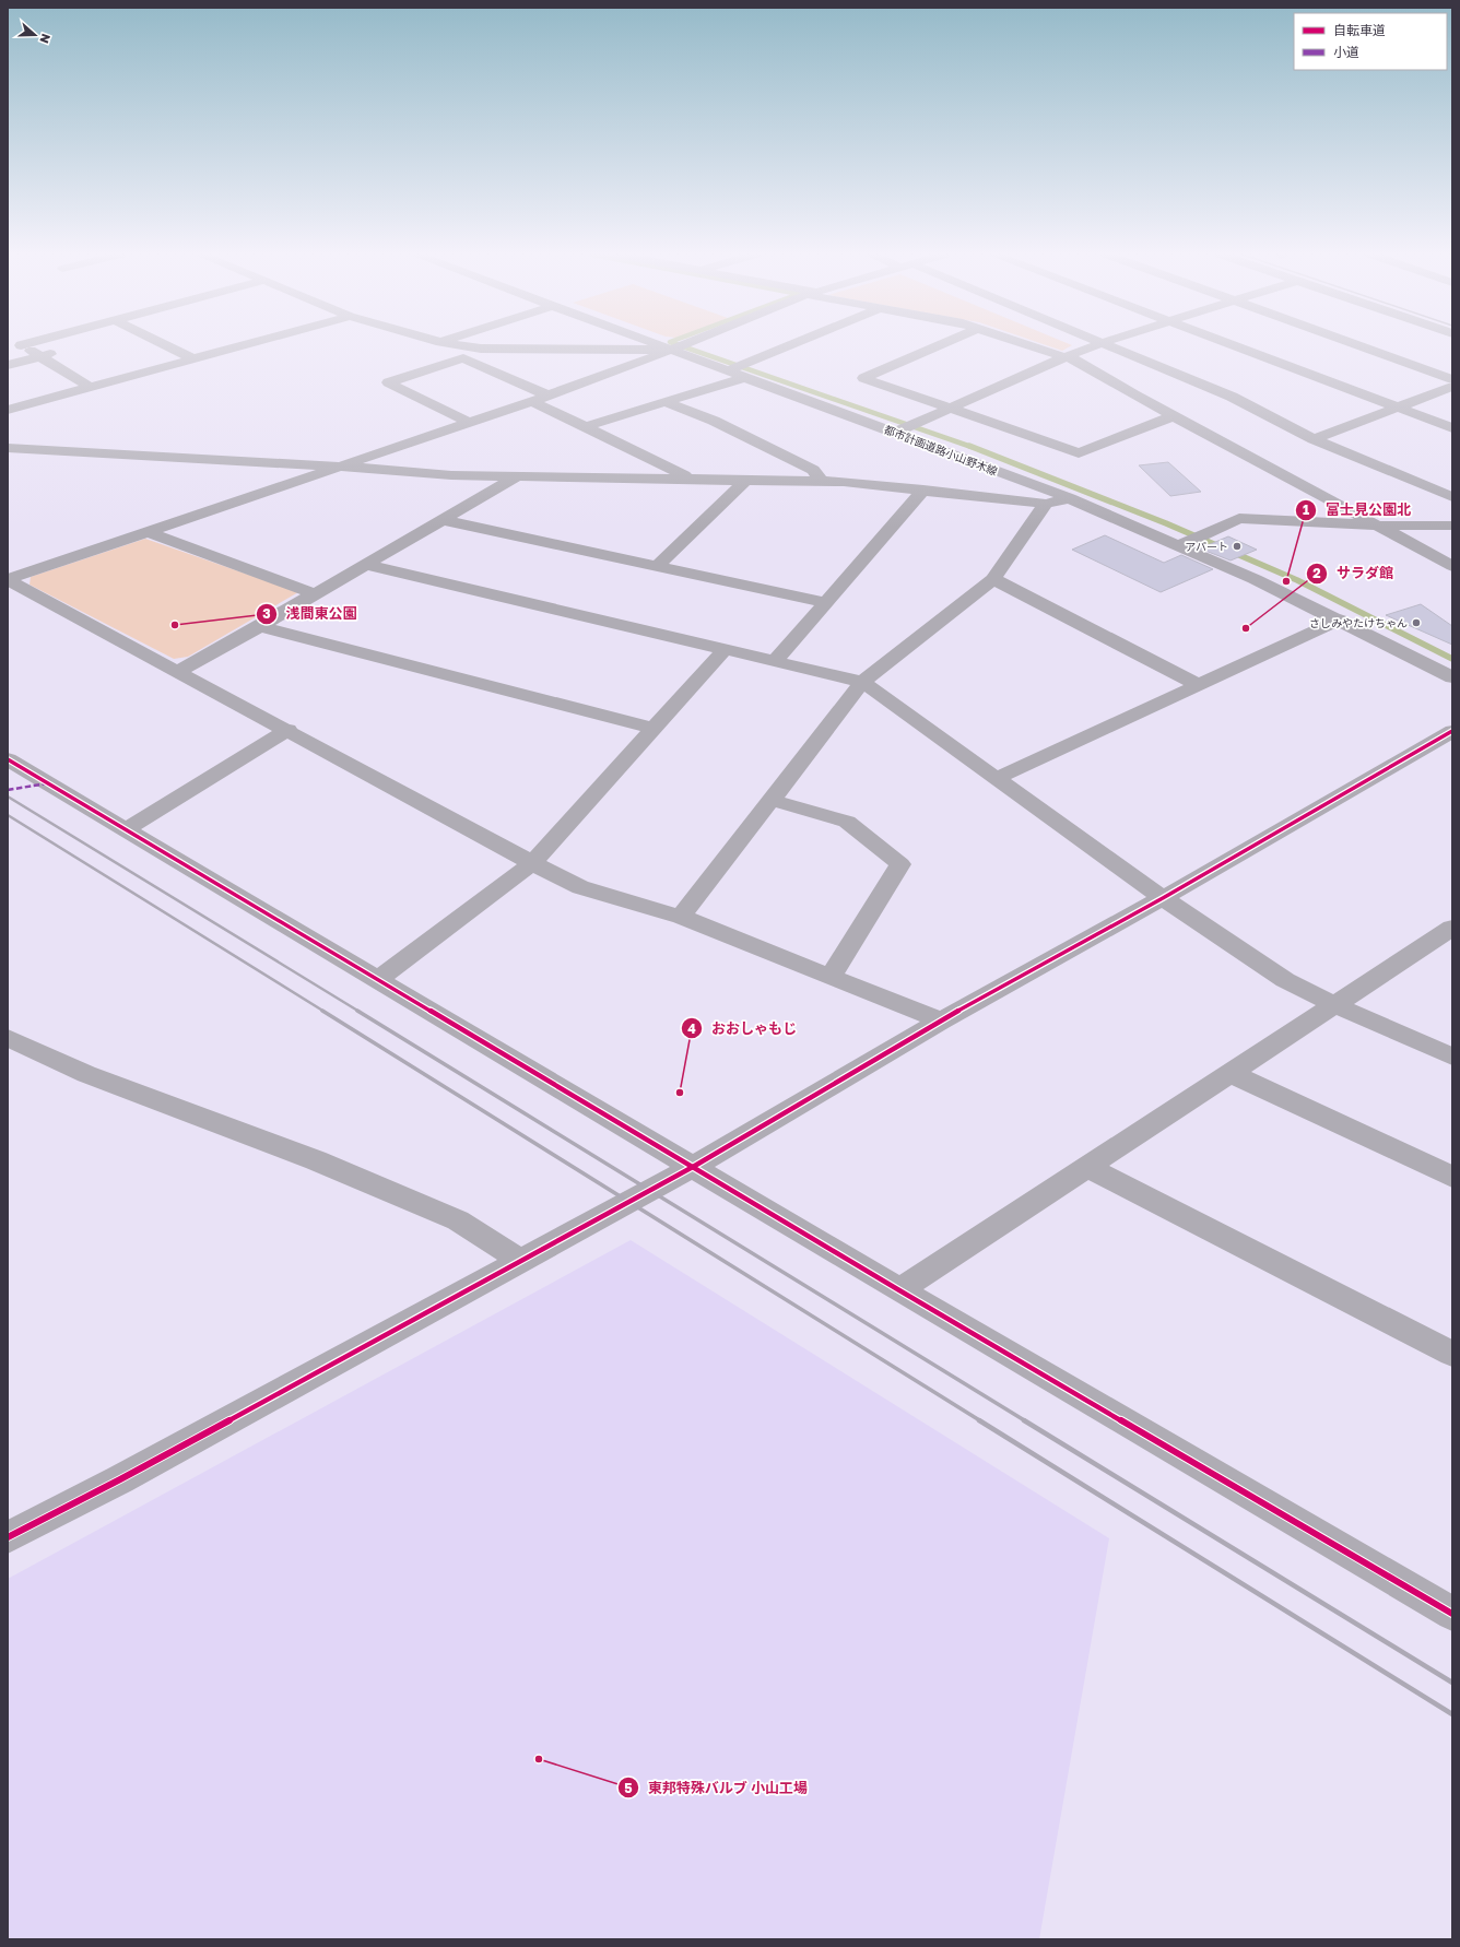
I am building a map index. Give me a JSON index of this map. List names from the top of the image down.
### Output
{
  "streets": {
    "street": ["都市計画道路小山野木線"]
  },
  "places": [
    "アパート",
    "富士見公園北",
    "さしみやたけちゃん",
    "浅間東公園",
    "サラダ館",
    "おおしゃもじ",
    "東邦特殊バルブ 小山工場"
  ],
  "legend": ["自転車道", "小道"],
  "north": "right"
}
